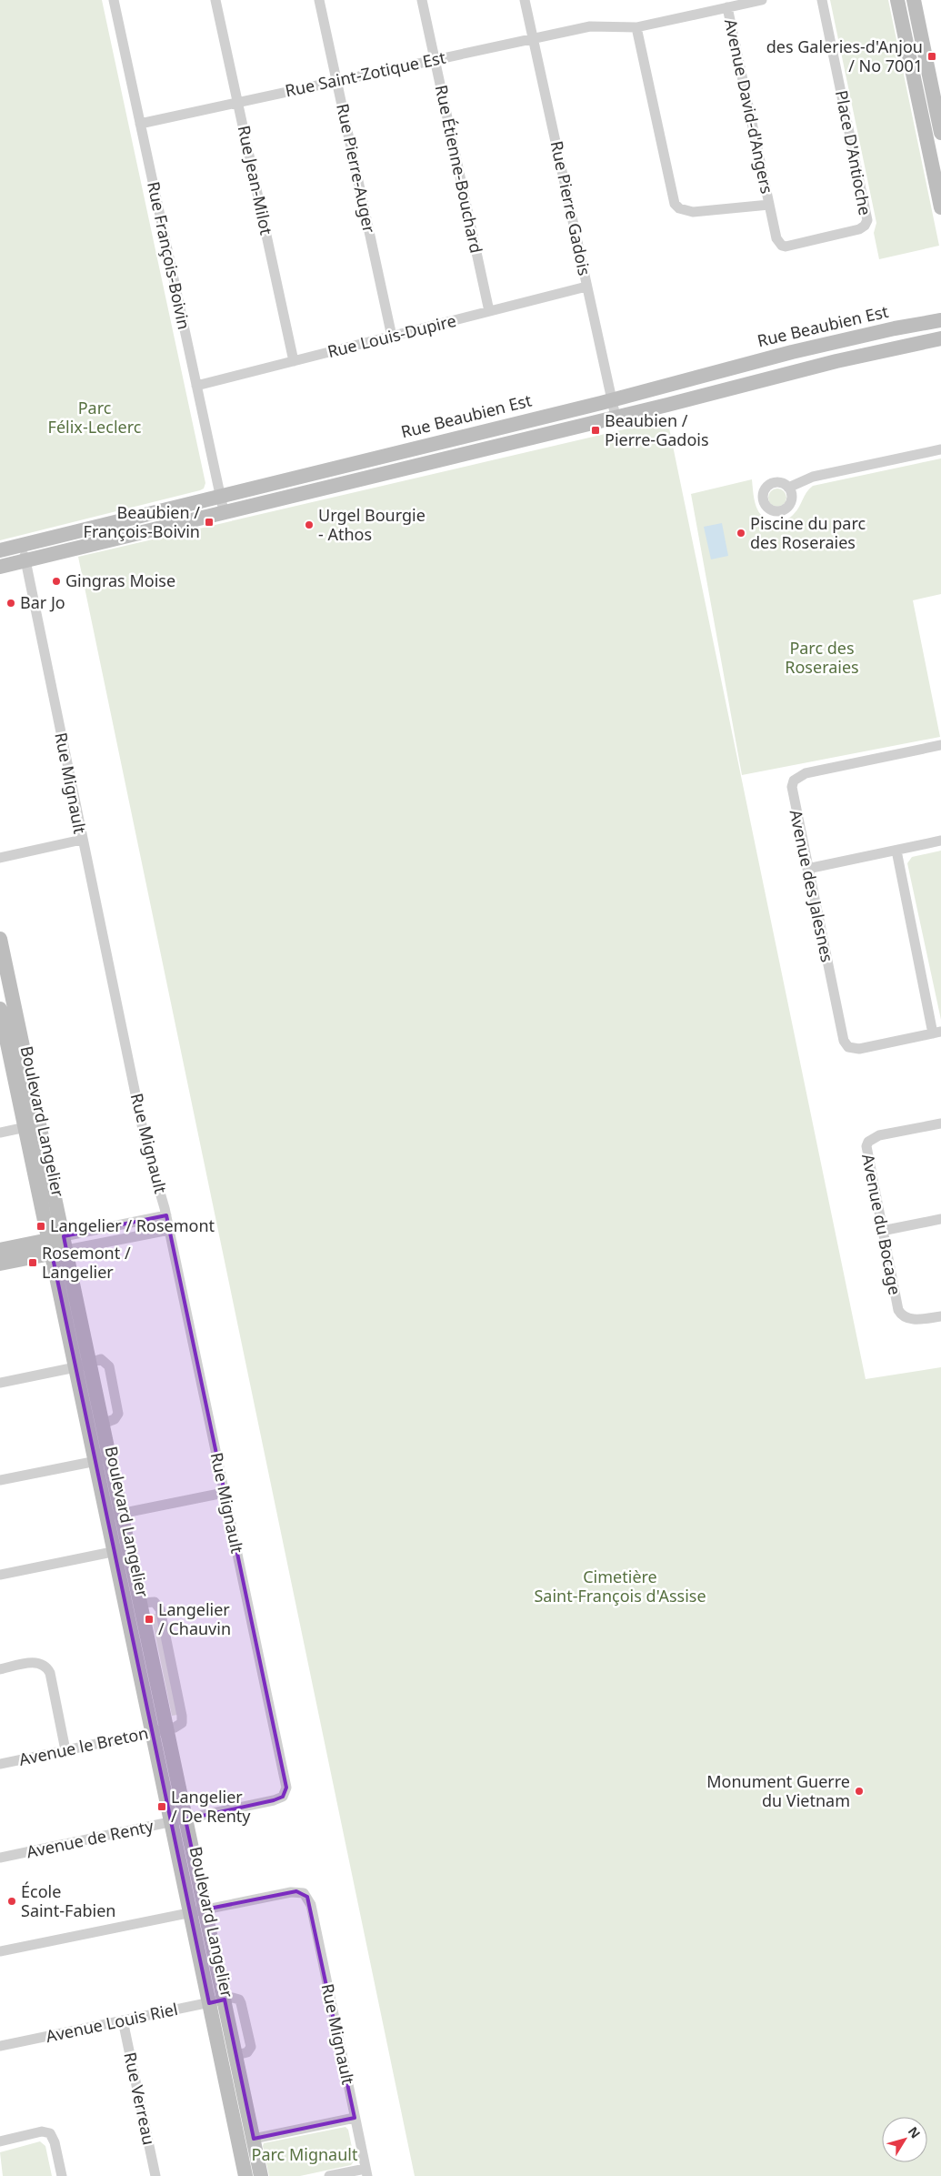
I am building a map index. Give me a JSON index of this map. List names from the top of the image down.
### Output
{
  "streets": {
    "street": [
      "Rue Saint-Zotique Est",
      "Avenue David-d'Angers",
      "Place D'Antioche",
      "Rue Pierre-Auger",
      "Rue Étienne-Bouchard",
      "Rue Jean-Milot",
      "Rue Pierre Gadois",
      "Rue François-Boivin",
      "Rue Beaubien Est",
      "Rue Louis-Dupire",
      "Rue Mignault",
      "Avenue des Jalesnes",
      "Boulevard Langelier",
      "Avenue du Bocage",
      "Avenue le Breton",
      "Avenue de Renty",
      "Avenue Louis Riel",
      "Rue Verreau"
    ]
  },
  "crossings": [
    ["Rue Saint-Zotique Est", "Avenue David-d'Angers"],
    ["Rue Saint-Zotique Est", "Rue Pierre-Auger"],
    ["Rue Saint-Zotique Est", "Rue Étienne-Bouchard"],
    ["Rue Saint-Zotique Est", "Rue Jean-Milot"],
    ["Rue Saint-Zotique Est", "Rue Pierre Gadois"],
    ["Rue Saint-Zotique Est", "Rue François-Boivin"],
    ["Avenue David-d'Angers", "Place D'Antioche"],
    ["Rue Pierre-Auger", "Rue Louis-Dupire"],
    ["Rue Étienne-Bouchard", "Rue Louis-Dupire"],
    ["Rue Jean-Milot", "Rue Louis-Dupire"],
    ["Rue Pierre Gadois", "Rue Beaubien Est"],
    ["Rue Pierre Gadois", "Rue Louis-Dupire"],
    ["Rue François-Boivin", "Rue Beaubien Est"],
    ["Rue François-Boivin", "Rue Louis-Dupire"],
    ["Rue Beaubien Est", "Rue Mignault"],
    ["Rue Mignault", "Boulevard Langelier"],
    ["Rue Mignault", "Avenue de Renty"],
    ["Boulevard Langelier", "Avenue le Breton"],
    ["Boulevard Langelier", "Avenue de Renty"],
    ["Boulevard Langelier", "Avenue Louis Riel"],
    ["Avenue Louis Riel", "Rue Verreau"]
  ],
  "parks": [
    "Parc Félix-Leclerc",
    "Parc des Roseraies",
    "Cimetière Saint-François d'Assise",
    "Parc Mignault"
  ],
  "places": {
    "transit": [
      "des Galeries-d'Anjou / No 7001",
      "Beaubien / Pierre-Gadois",
      "Beaubien / François-Boivin",
      "Langelier / Rosemont",
      "Rosemont / Langelier",
      "Langelier / Chauvin",
      "Langelier / De Renty"
    ],
    "other": [
      "Urgel Bourgie - Athos",
      "Piscine du parc des Roseraies",
      "Gingras Moise",
      "Bar Jo",
      "Monument Guerre du Vietnam",
      "École Saint-Fabien"
    ]
  },
  "north": "top right"
}
